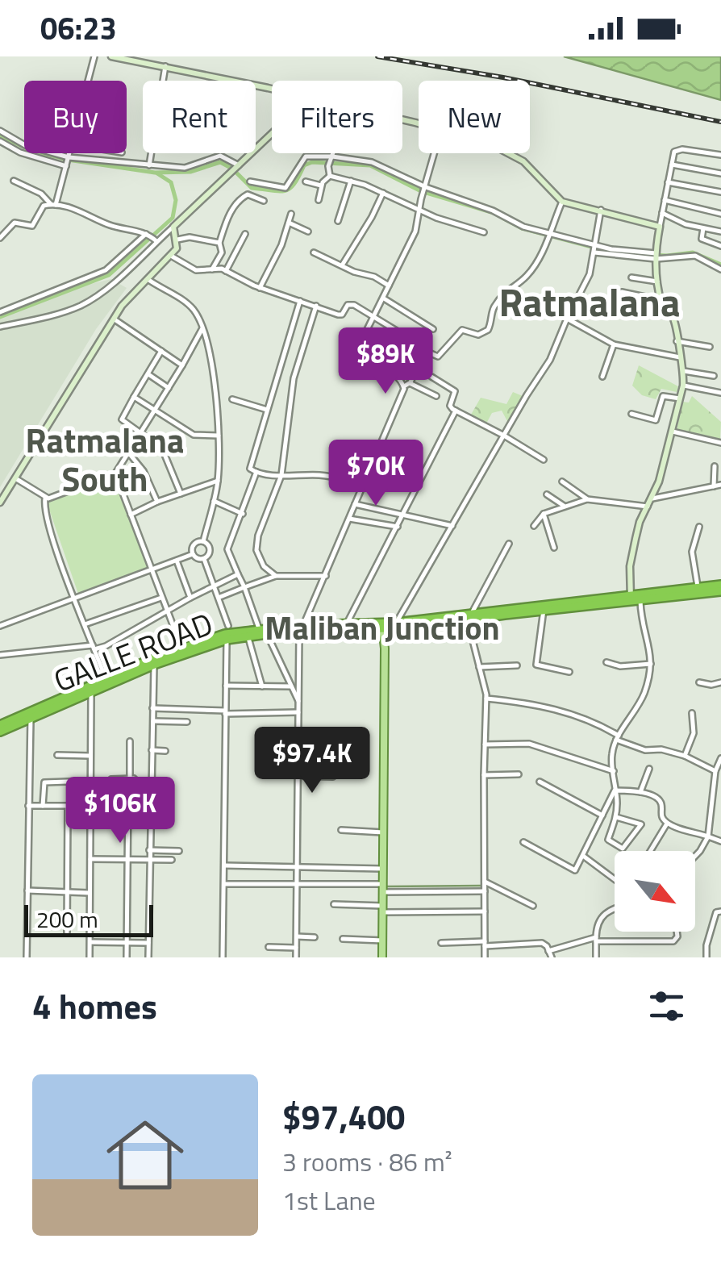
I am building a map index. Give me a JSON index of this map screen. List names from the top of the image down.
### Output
{
  "streets": {
    "highway": ["GALLE ROAD"]
  },
  "districts": ["Ratmalana", "Ratmalana South", "Maliban Junction"],
  "scale_bar": "200 m",
  "north": "bottom right",
  "page": {
    "status": "06:23",
    "chip": [
      "Buy",
      "Rent",
      "Filters",
      "New"
    ],
    "price": [
      "$89K",
      "$70K",
      "$97.4K",
      "$106K"
    ],
    "scale": "200 m",
    "heading": "4 homes",
    "list": [
      {
        "name": "$97,400",
        "note": "3 rooms · 86 m² · 1st Lane"
      }
    ]
  }
}
